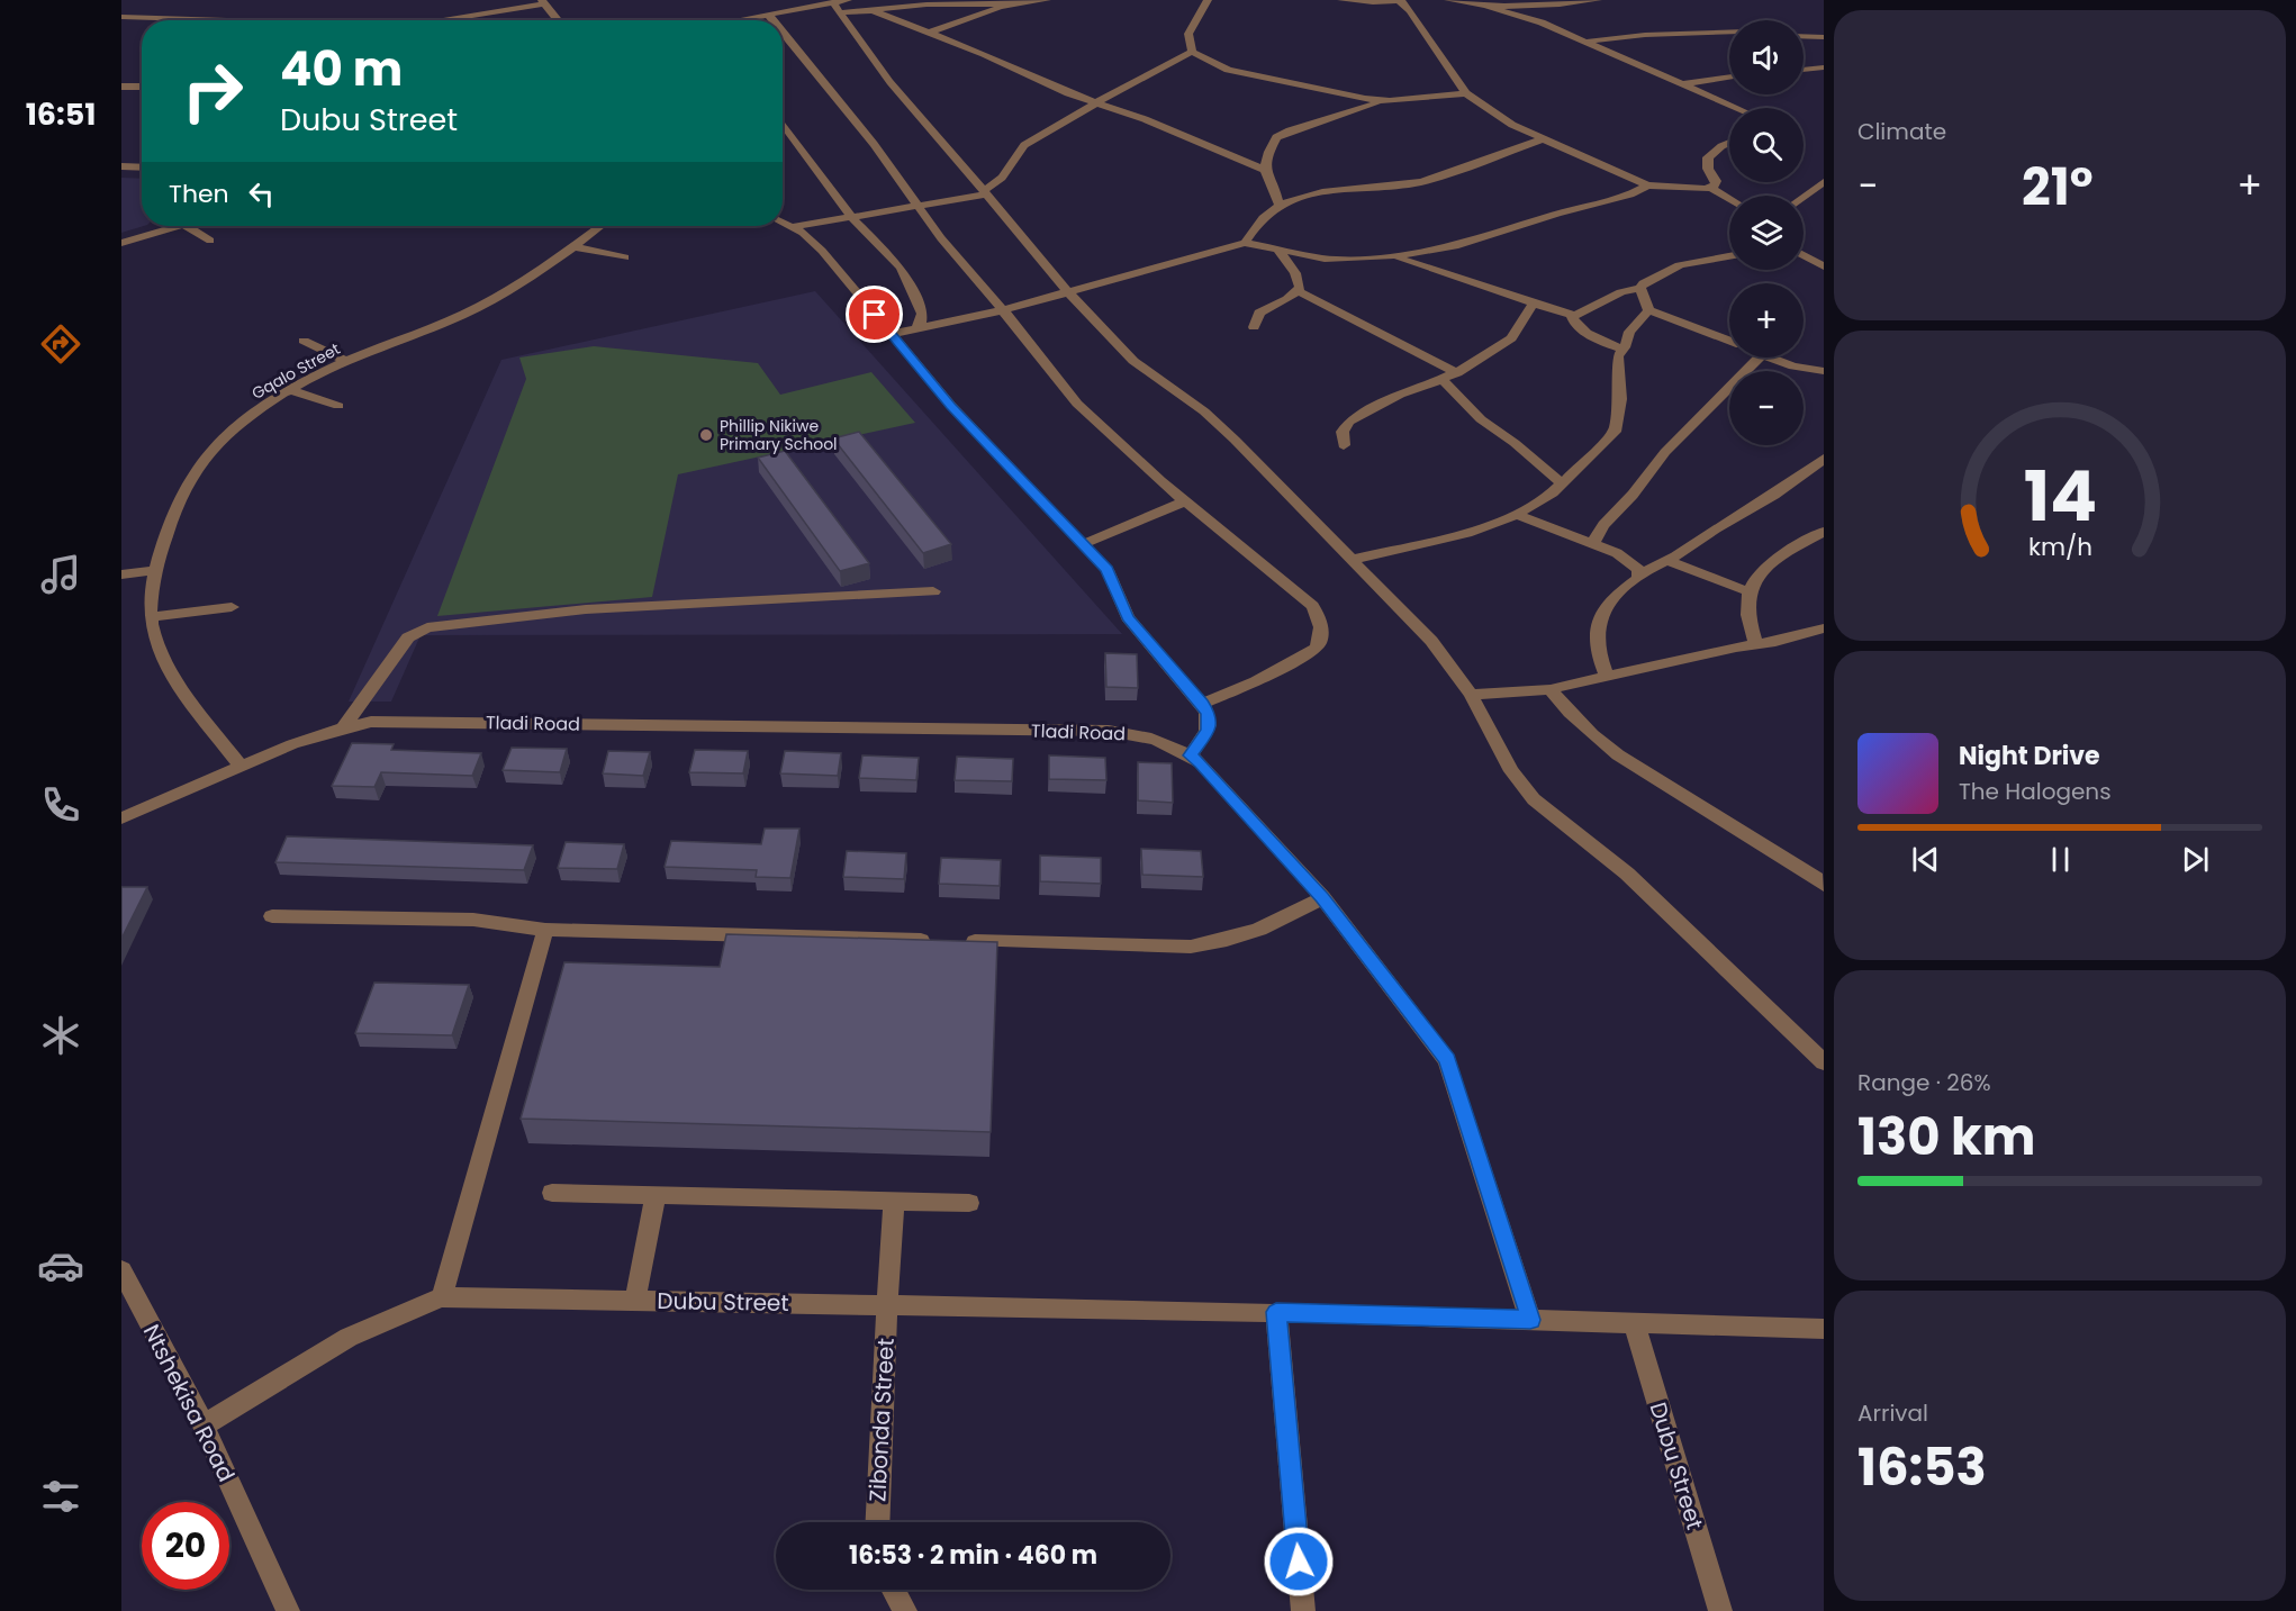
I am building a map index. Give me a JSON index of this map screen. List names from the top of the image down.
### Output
{
  "streets": {
    "street": [
      "Gqalo Street",
      "Tladi Road",
      "Dubu Street",
      "Ntshekisa Road",
      "Zibonda Street"
    ]
  },
  "crossings": [
    ["Gqalo Street", "Tladi Road"],
    ["Tladi Road", "Dubu Street"],
    ["Dubu Street", "Ntshekisa Road"],
    ["Dubu Street", "Zibonda Street"]
  ],
  "places": ["Phillip Nikiwe Primary School"],
  "page": {
    "tabs": "16:51",
    "tile": [
      "Climate",
      ["Range · 26%", "130 km"],
      ["Arrival", "16:53"]
    ],
    "map_buttons": ["+", "−"],
    "turn": ["40 m", "Dubu Street"],
    "heat": ["−", "21°", "+"],
    "then": "Then",
    "song": ["Night Drive", "The Halogens"],
    "limit": "20",
    "trip": "16:53 · 2 min · 460 m",
    "gauge": ["14", "km/h"]
  }
}
